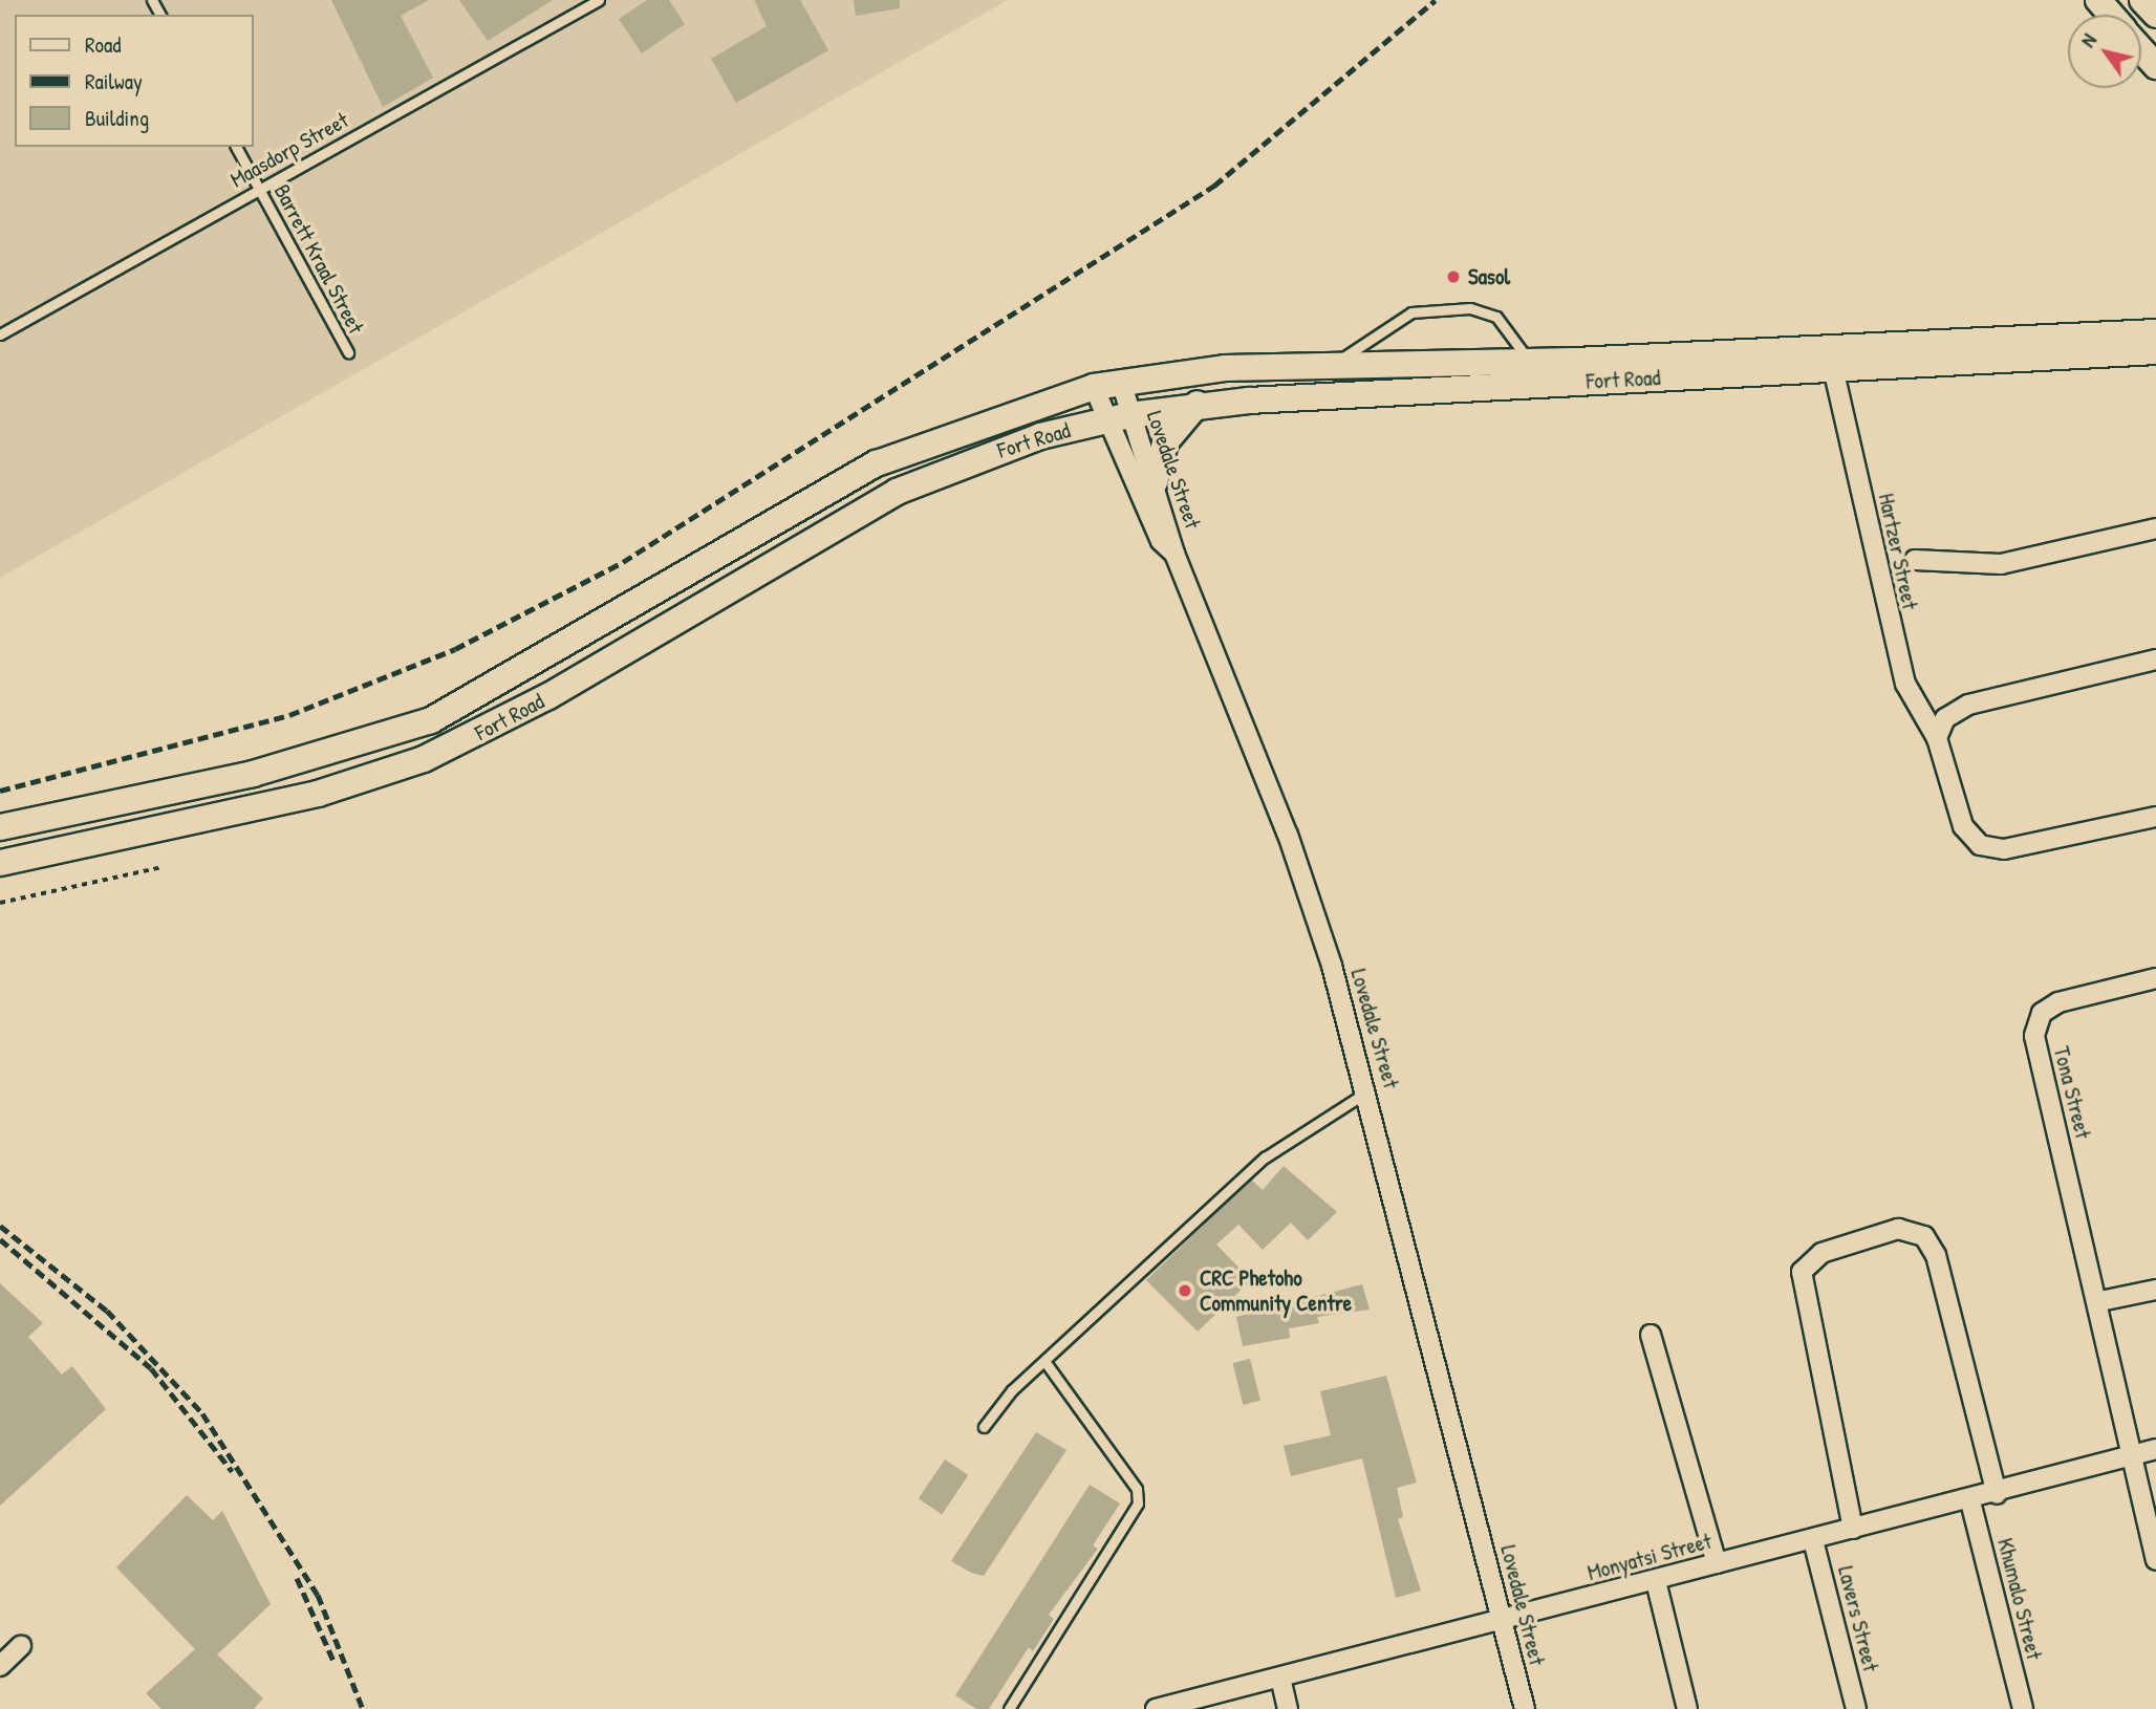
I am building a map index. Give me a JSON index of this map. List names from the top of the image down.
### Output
{
  "streets": {
    "main road": ["Fort Road"],
    "street": [
      "Lovedale Street",
      "Hartzer Street",
      "Tona Street",
      "Monyatsi Street",
      "Khumalo Street",
      "Lavers Street"
    ],
    "lane": ["Maasdorp Street", "Barrett Kraal Street"]
  },
  "crossings": [
    ["Maasdorp Street", "Barrett Kraal Street"],
    ["Fort Road", "Lovedale Street"],
    ["Fort Road", "Hartzer Street"],
    ["Lovedale Street", "Monyatsi Street"],
    ["Tona Street", "Monyatsi Street"],
    ["Monyatsi Street", "Khumalo Street"],
    ["Monyatsi Street", "Lavers Street"]
  ],
  "places": ["Sasol", "CRC Phetoho Community Centre"],
  "legend": ["Road", "Railway", "Building"],
  "north": "top left"
}
